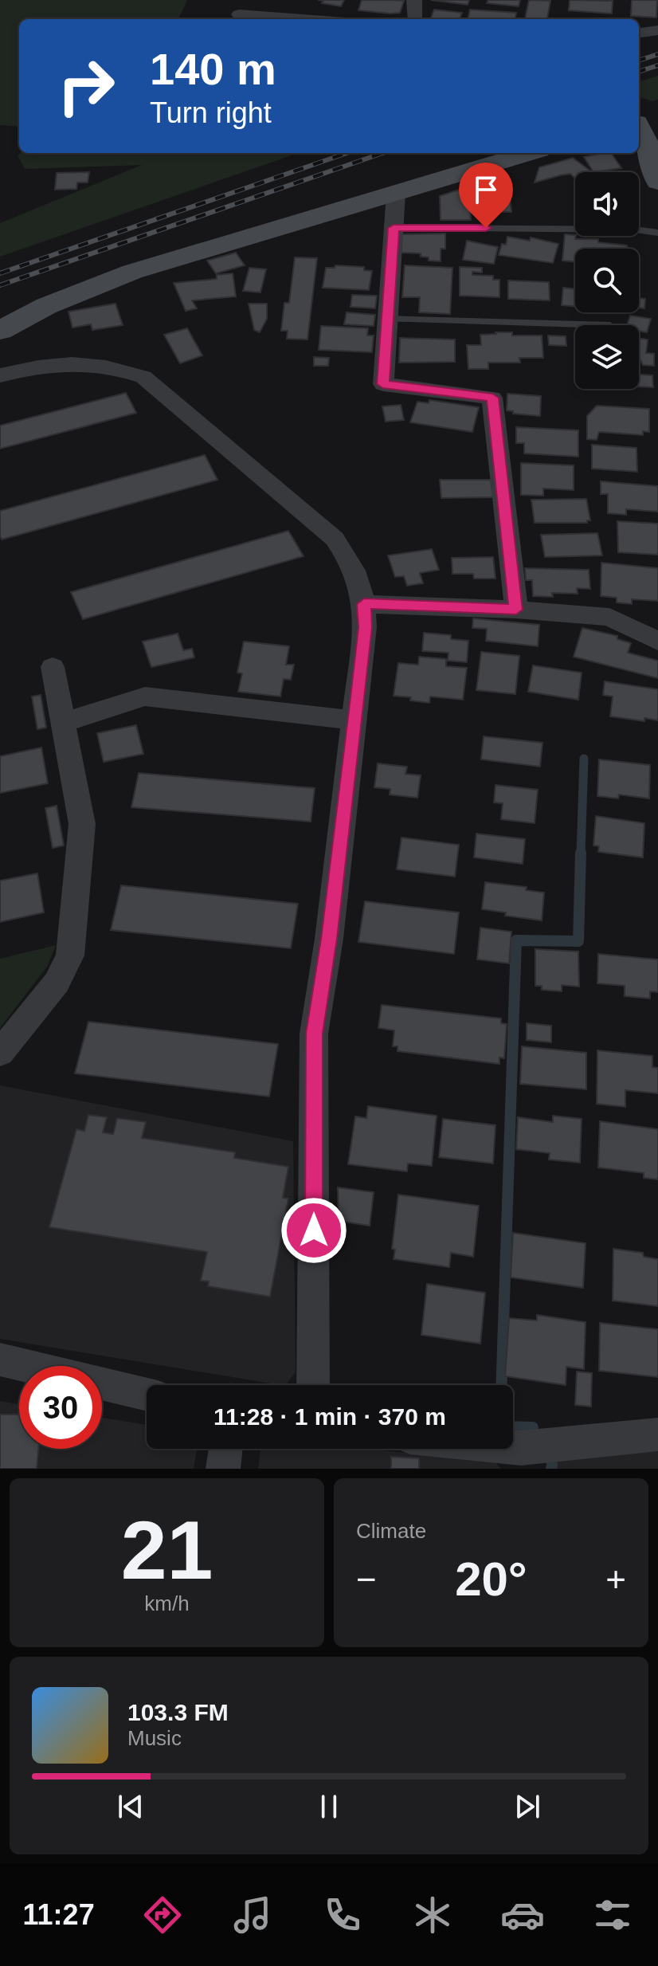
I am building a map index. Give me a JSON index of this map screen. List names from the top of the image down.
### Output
{
  "page": {
    "turn": ["140 m", "Turn right"],
    "limit": "30",
    "trip": "11:28 · 1 min · 370 m",
    "tile": [
      ["21", "km/h"],
      "Climate"
    ],
    "heat": ["−", "20°", "+"],
    "song": ["103.3 FM", "Music"],
    "tabs": "11:27"
  }
}
